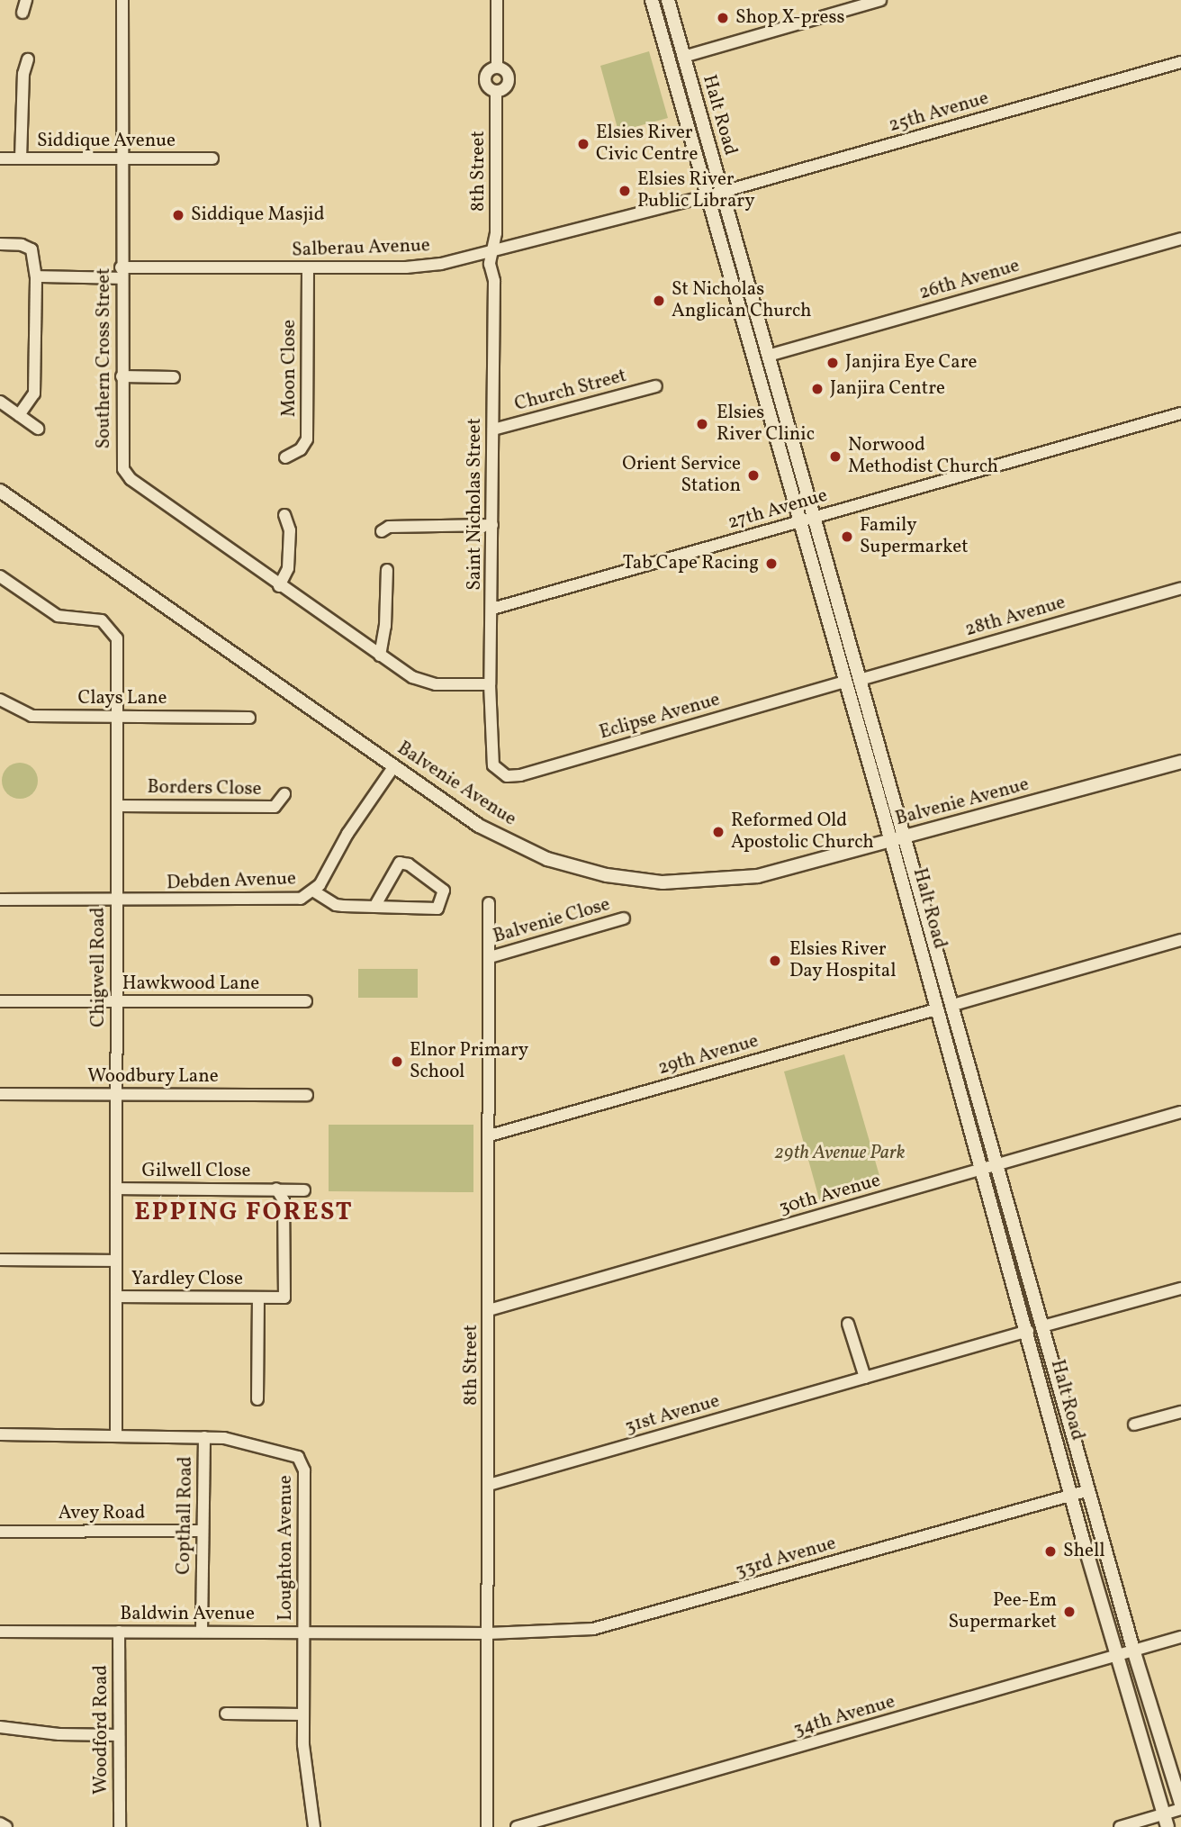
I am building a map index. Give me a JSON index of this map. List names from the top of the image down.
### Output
{
  "streets": {
    "street": [
      "25th Avenue",
      "Halt Road",
      "Siddique Avenue",
      "8th Street",
      "Salberau Avenue",
      "26th Avenue",
      "Southern Cross Street",
      "Moon Close",
      "Church Street",
      "Saint Nicholas Street",
      "27th Avenue",
      "28th Avenue",
      "Clays Lane",
      "Eclipse Avenue",
      "Balvenie Avenue",
      "Borders Close",
      "Debden Avenue",
      "Balvenie Close",
      "Chigwell Road",
      "Hawkwood Lane",
      "29th Avenue",
      "Woodbury Lane",
      "Gilwell Close",
      "30th Avenue",
      "Yardley Close",
      "31st Avenue",
      "Avey Road",
      "Copthall Road",
      "Loughton Avenue",
      "33rd Avenue",
      "Baldwin Avenue",
      "34th Avenue",
      "Woodford Road"
    ]
  },
  "crossings": [
    ["25th Avenue", "Halt Road"],
    ["25th Avenue", "Salberau Avenue"],
    ["Halt Road", "Salberau Avenue"],
    ["Halt Road", "26th Avenue"],
    ["Halt Road", "27th Avenue"],
    ["Halt Road", "28th Avenue"],
    ["Halt Road", "Eclipse Avenue"],
    ["Halt Road", "Balvenie Avenue"],
    ["Halt Road", "29th Avenue"],
    ["Halt Road", "30th Avenue"],
    ["Halt Road", "31st Avenue"],
    ["Halt Road", "33rd Avenue"],
    ["Halt Road", "34th Avenue"],
    ["Siddique Avenue", "Southern Cross Street"],
    ["8th Street", "Salberau Avenue"],
    ["8th Street", "Saint Nicholas Street"],
    ["8th Street", "Balvenie Close"],
    ["8th Street", "29th Avenue"],
    ["8th Street", "30th Avenue"],
    ["8th Street", "31st Avenue"],
    ["8th Street", "33rd Avenue"],
    ["8th Street", "Baldwin Avenue"],
    ["Salberau Avenue", "Southern Cross Street"],
    ["Salberau Avenue", "Moon Close"],
    ["Salberau Avenue", "Saint Nicholas Street"],
    ["Southern Cross Street", "Saint Nicholas Street"],
    ["Church Street", "Saint Nicholas Street"],
    ["Saint Nicholas Street", "27th Avenue"],
    ["Saint Nicholas Street", "Eclipse Avenue"],
    ["Clays Lane", "Chigwell Road"],
    ["Balvenie Avenue", "Debden Avenue"],
    ["Borders Close", "Chigwell Road"],
    ["Debden Avenue", "Chigwell Road"],
    ["Chigwell Road", "Hawkwood Lane"],
    ["Chigwell Road", "Woodbury Lane"],
    ["Chigwell Road", "Gilwell Close"],
    ["Chigwell Road", "Yardley Close"],
    ["Chigwell Road", "Loughton Avenue"],
    ["Gilwell Close", "Yardley Close"],
    ["Avey Road", "Copthall Road"],
    ["Copthall Road", "Loughton Avenue"],
    ["Copthall Road", "Baldwin Avenue"],
    ["Loughton Avenue", "Baldwin Avenue"],
    ["33rd Avenue", "Baldwin Avenue"],
    ["Baldwin Avenue", "Woodford Road"]
  ],
  "districts": ["EPPING FOREST"],
  "parks": ["29th Avenue Park"],
  "places": [
    "Shop X-press",
    "Elsies River Civic Centre",
    "Elsies River Public Library",
    "Siddique Masjid",
    "St Nicholas Anglican Church",
    "Janjira Eye Care",
    "Janjira Centre",
    "Elsies River Clinic",
    "Norwood Methodist Church",
    "Orient Service Station",
    "Family Supermarket",
    "Tab Cape Racing",
    "Reformed Old Apostolic Church",
    "Elsies River Day Hospital",
    "Elnor Primary School",
    "Shell",
    "Pee-Em Supermarket"
  ]
}
